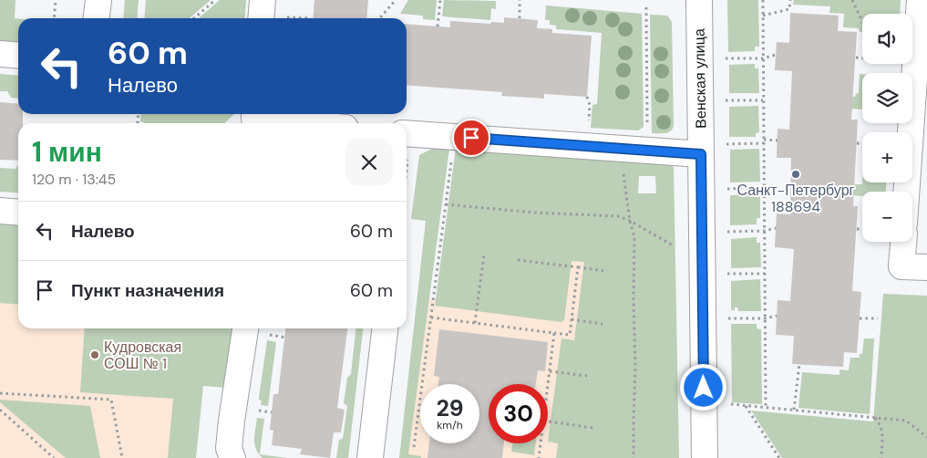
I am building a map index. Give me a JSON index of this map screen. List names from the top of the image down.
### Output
{
  "streets": {
    "street": ["Венская улица"]
  },
  "places": ["Санкт-Петербург 188694", "Кудровская СОШ № 1"],
  "page": {
    "map_buttons": ["+", "−"],
    "turn": ["60 m", "Налево"],
    "heading": ["1 мин", "120 m · 13:45"],
    "list": [
      {
        "name": "Налево",
        "value": "60 m"
      },
      {
        "name": "Пункт назначения",
        "value": "60 m"
      }
    ],
    "speed": "29 km/h",
    "limit": "30"
  }
}
